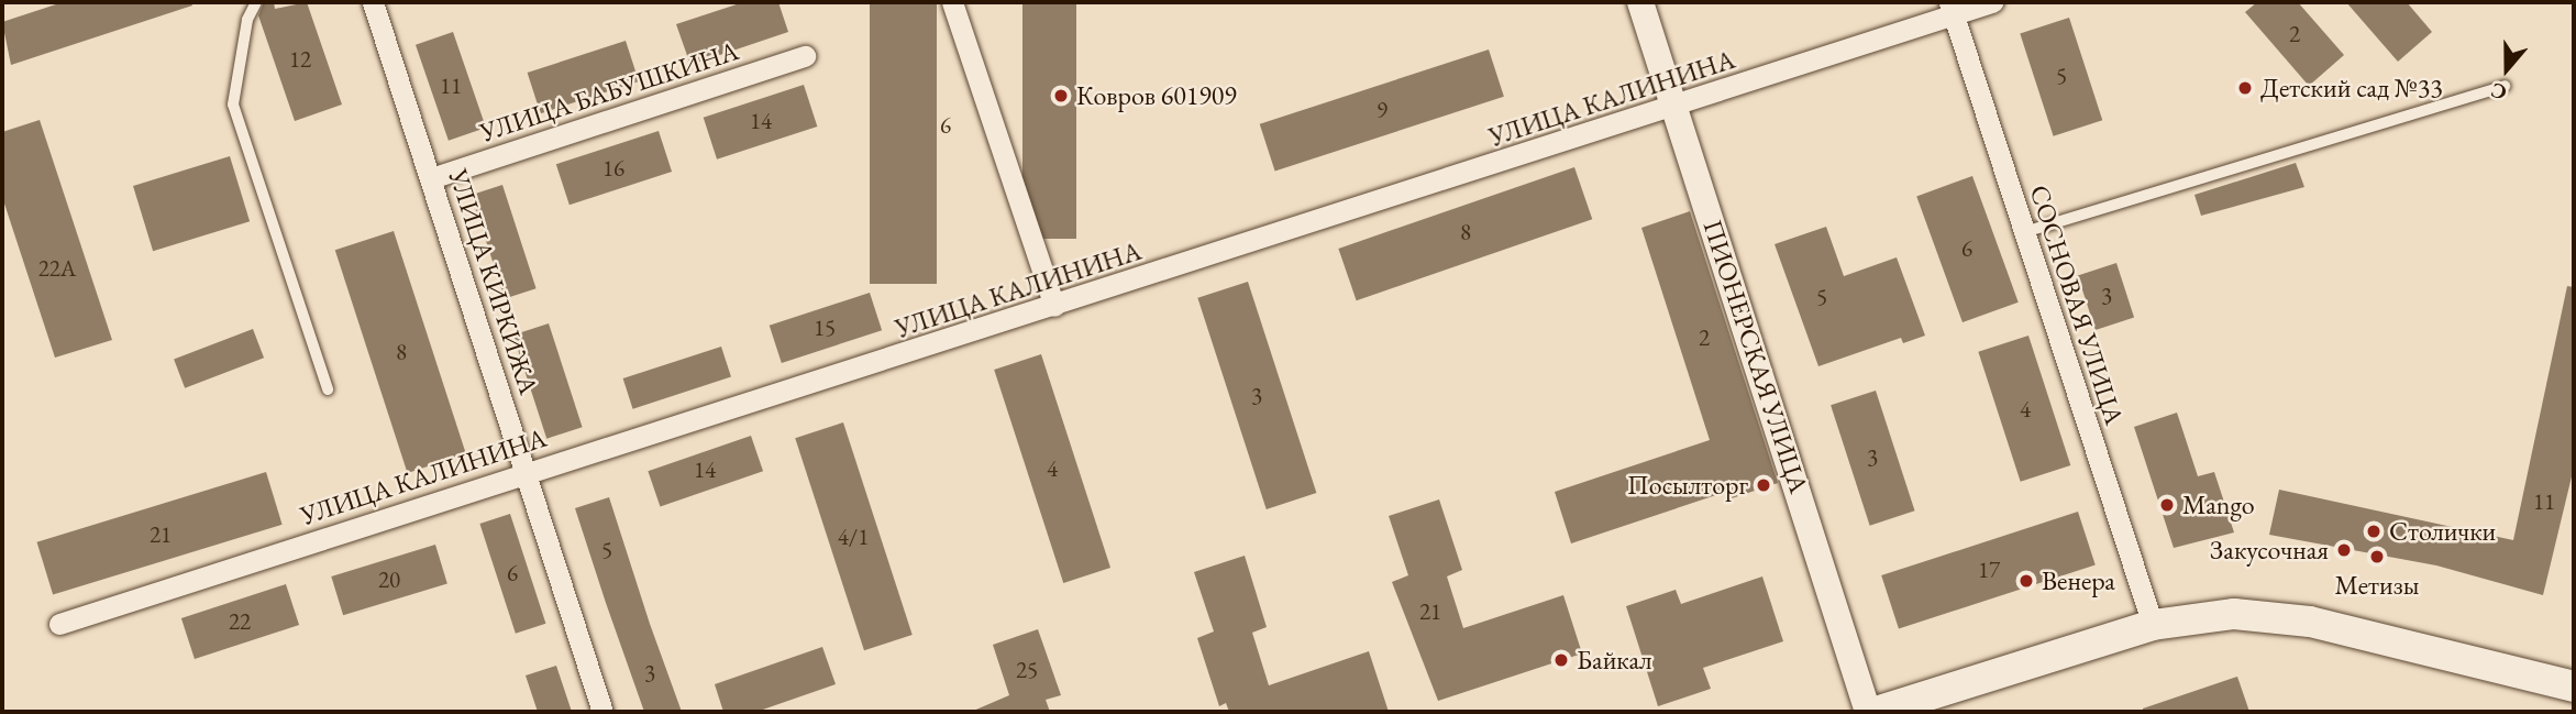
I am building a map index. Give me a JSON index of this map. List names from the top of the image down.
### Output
{
  "streets": {
    "street": [
      "УЛИЦА БАБУШКИНА",
      "УЛИЦА КАЛИНИНА",
      "УЛИЦА КИРКИЖА",
      "СОСНОВАЯ УЛИЦА",
      "ПИОНЕРСКАЯ УЛИЦА"
    ]
  },
  "crossings": [
    ["УЛИЦА БАБУШКИНА", "УЛИЦА КИРКИЖА"],
    ["УЛИЦА КАЛИНИНА", "УЛИЦА КИРКИЖА"],
    ["УЛИЦА КАЛИНИНА", "СОСНОВАЯ УЛИЦА"],
    ["УЛИЦА КАЛИНИНА", "ПИОНЕРСКАЯ УЛИЦА"]
  ],
  "places": [
    "Детский сад №33",
    "Ковров 601909",
    "Посылторг",
    "Mango",
    "Столички",
    "Закусочная",
    "Метизы",
    "Венера",
    "Байкал"
  ],
  "house_numbers": [
    "2",
    "12",
    "5",
    "11",
    "9",
    "14",
    "6",
    "16",
    "8",
    "6",
    "22А",
    "3",
    "5",
    "15",
    "2",
    "8",
    "3",
    "4",
    "3",
    "4",
    "14",
    "11",
    "21",
    "4/1",
    "5",
    "17",
    "6",
    "20",
    "21",
    "22",
    "25",
    "3"
  ],
  "north": "bottom"
}
